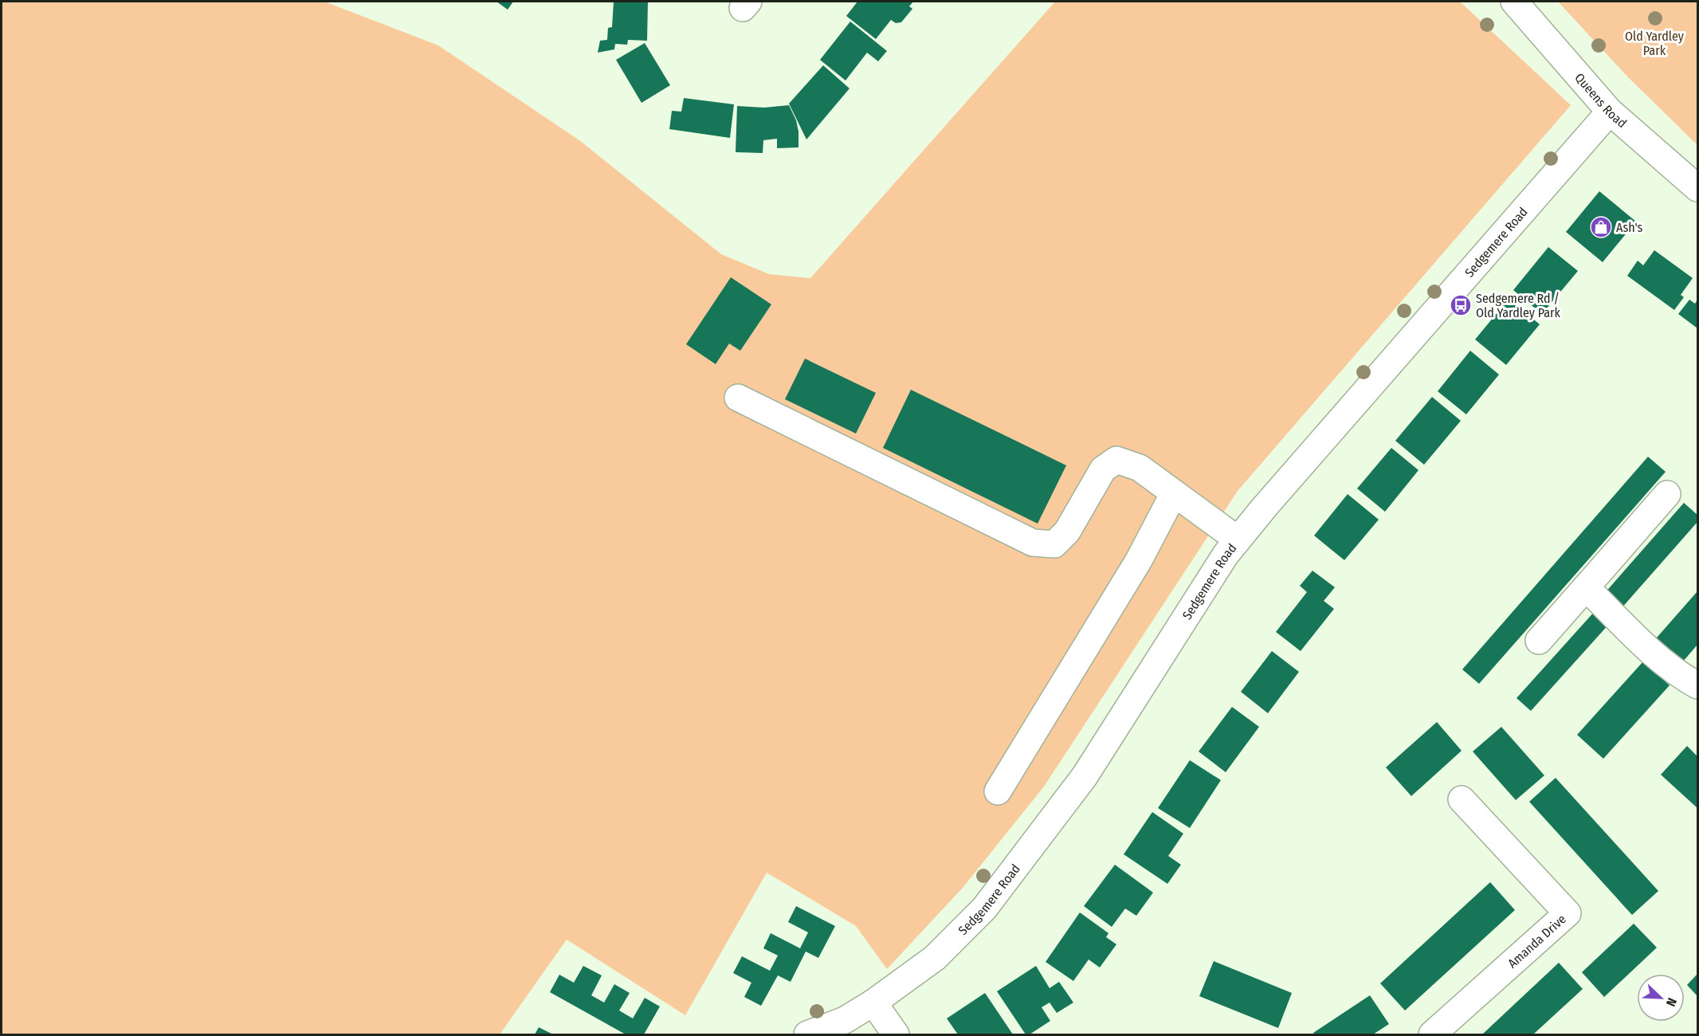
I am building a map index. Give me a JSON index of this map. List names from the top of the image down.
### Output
{
  "streets": {
    "street": ["Queens Road", "Sedgemere Road", "Amanda Drive"]
  },
  "crossings": [
    ["Queens Road", "Sedgemere Road"]
  ],
  "parks": ["Old Yardley Park"],
  "places": {
    "shop": ["Ash's"],
    "bus stop": ["Sedgemere Rd / Old Yardley Park"]
  },
  "north": "bottom right"
}
